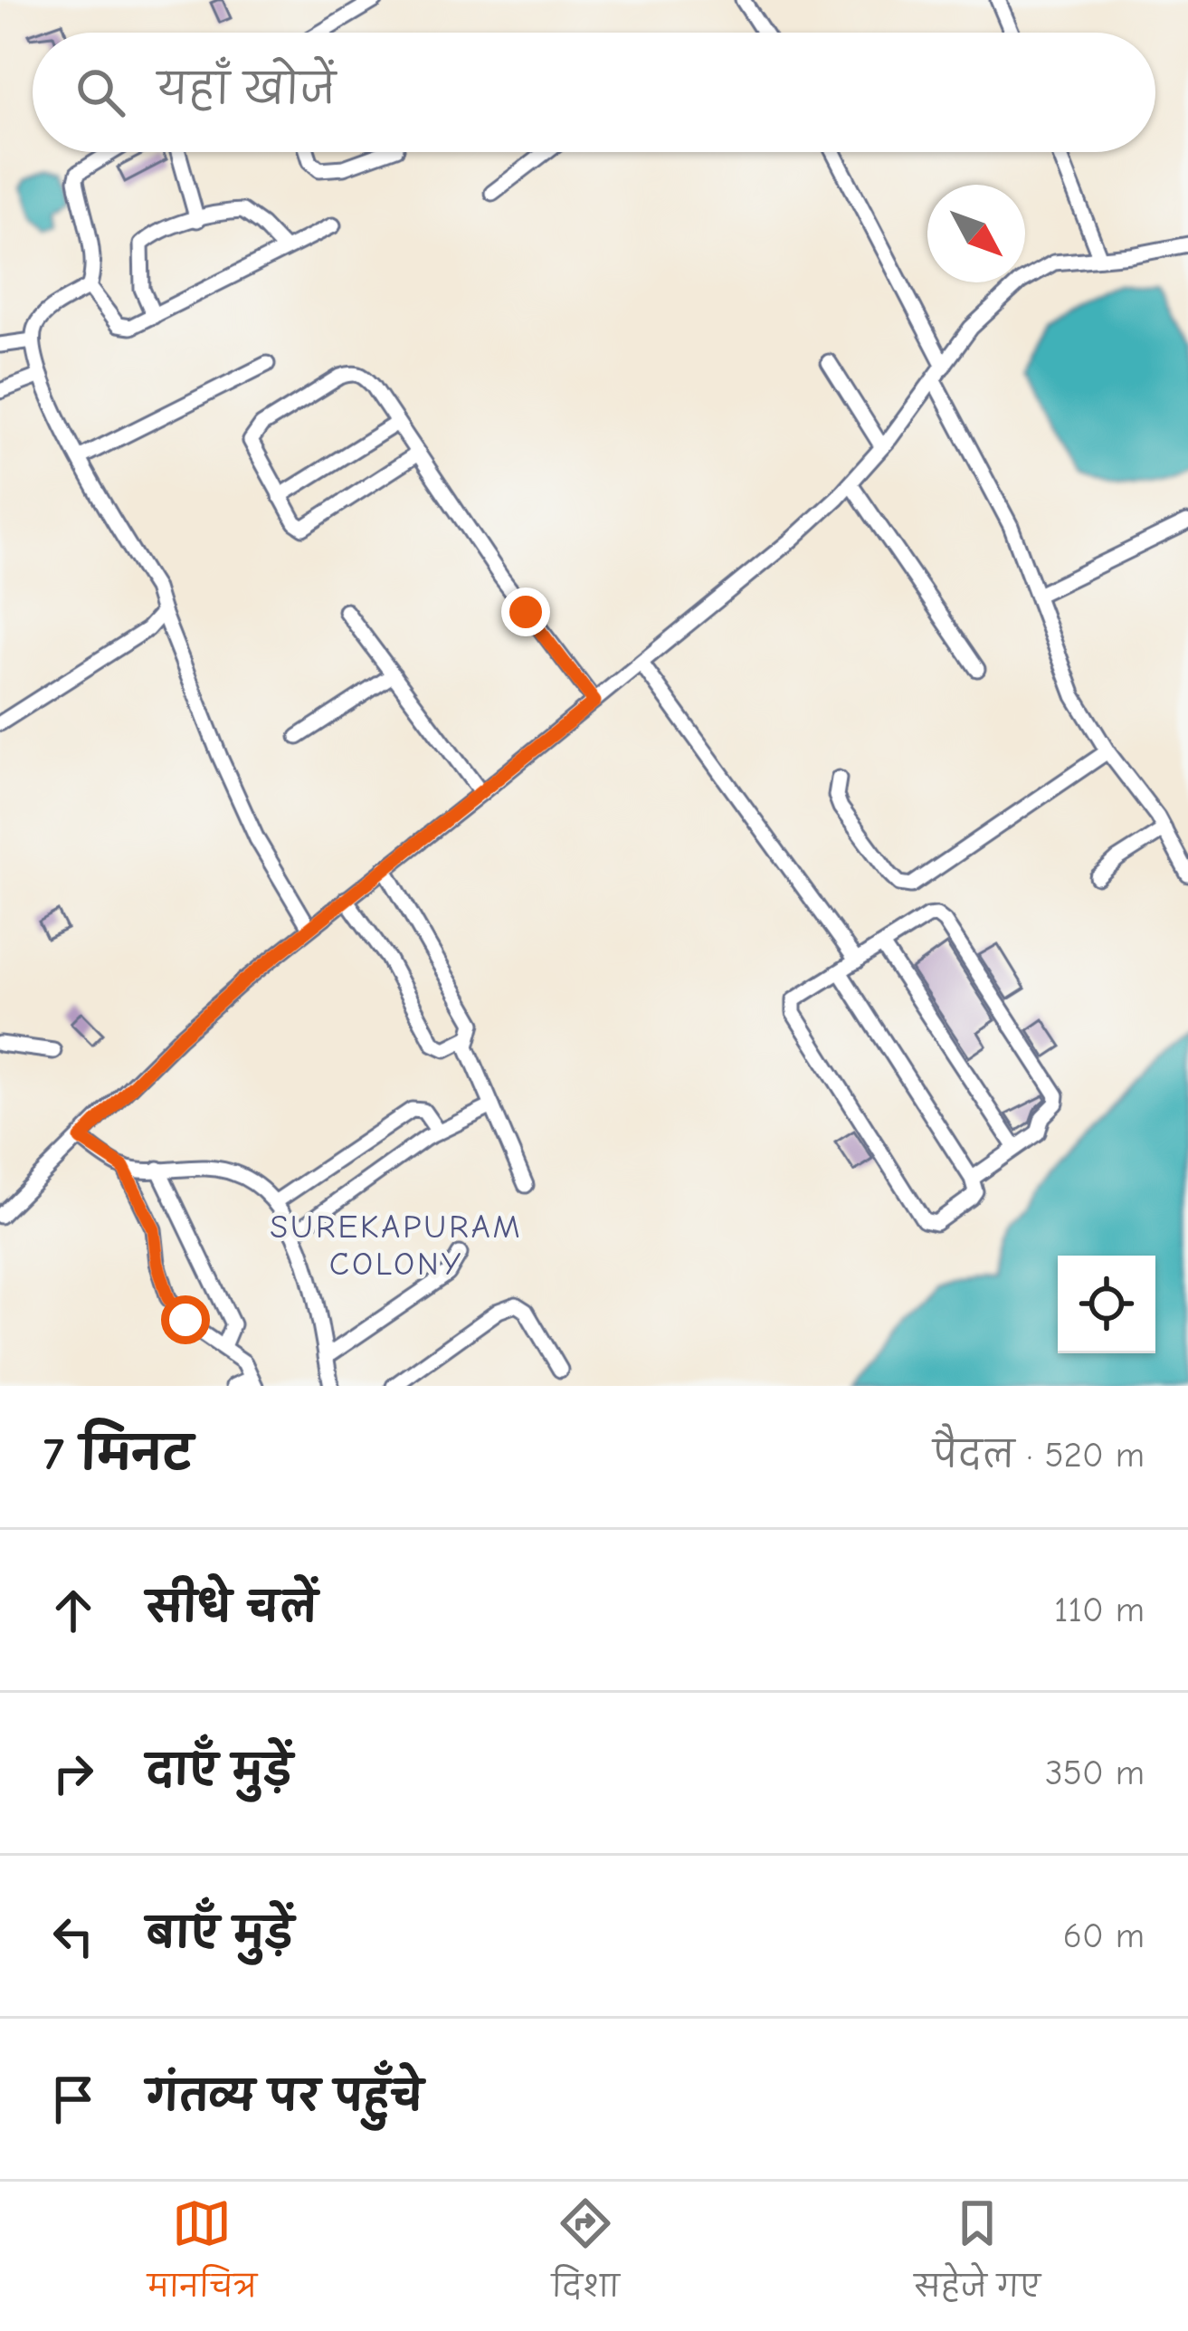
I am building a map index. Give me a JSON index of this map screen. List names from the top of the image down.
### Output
{
  "districts": ["SUREKAPURAM COLONY"],
  "north": "bottom right",
  "page": {
    "search": "यहाँ खोजें",
    "heading": ["7 मिनट", "पैदल · 520 m"],
    "list": [
      ["सीधे चलें", "110 m"],
      ["दाएँ मुड़ें", "350 m"],
      ["बाएँ मुड़ें", "60 m"],
      "गंतव्य पर पहुँचे"
    ],
    "nav": ["मानचित्र", "दिशा", "सहेजे गए"]
  }
}
